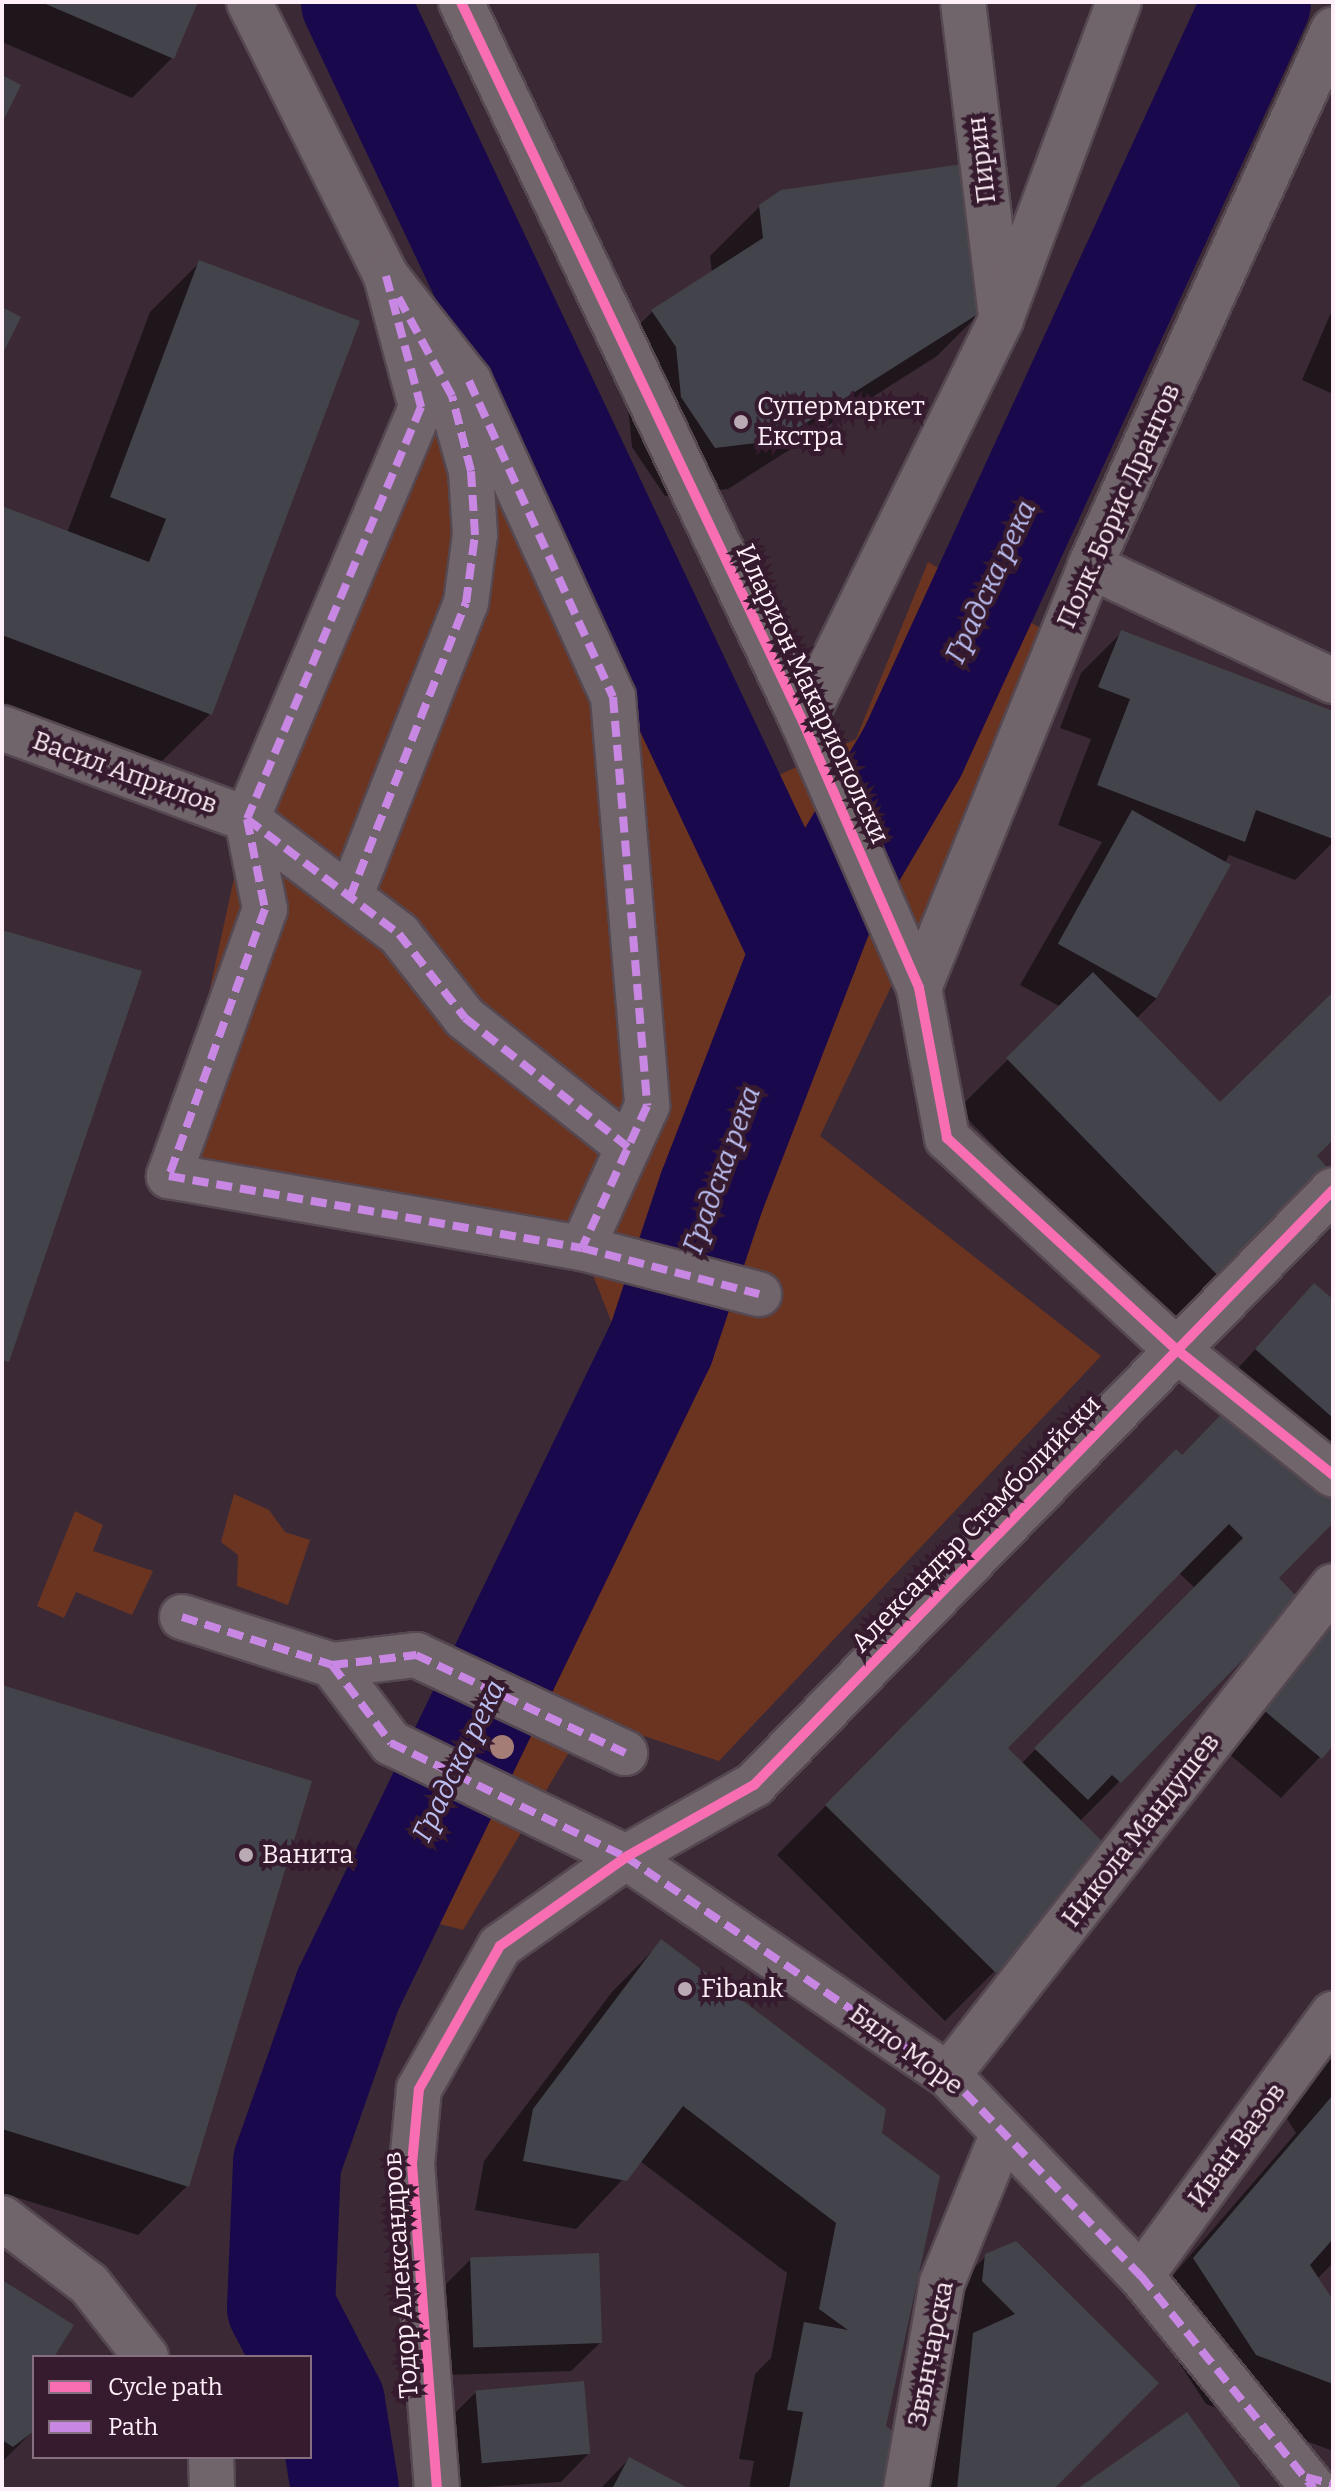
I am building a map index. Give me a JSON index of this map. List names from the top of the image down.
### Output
{
  "streets": {
    "street": [
      "Пирин",
      "Полк. Борис Дрангов",
      "Иларион Макариополски",
      "Васил Априлов",
      "Александър Стамболийски",
      "Никола Мандушев",
      "Бяло Море",
      "Иван Вазов",
      "Тодор Александров",
      "Звънчарска"
    ]
  },
  "crossings": [
    ["Полк. Борис Дрангов", "Иларион Макариополски"],
    ["Иларион Макариополски", "Александър Стамболийски"],
    ["Александър Стамболийски", "Бяло Море"],
    ["Александър Стамболийски", "Тодор Александров"],
    ["Никола Мандушев", "Бяло Море"],
    ["Бяло Море", "Иван Вазов"],
    ["Бяло Море", "Тодор Александров"],
    ["Бяло Море", "Звънчарска"]
  ],
  "water": ["Градска река"],
  "places": ["Супермаркет Екстра", "Ванита", "Fibank"],
  "legend": ["Cycle path", "Path"]
}
